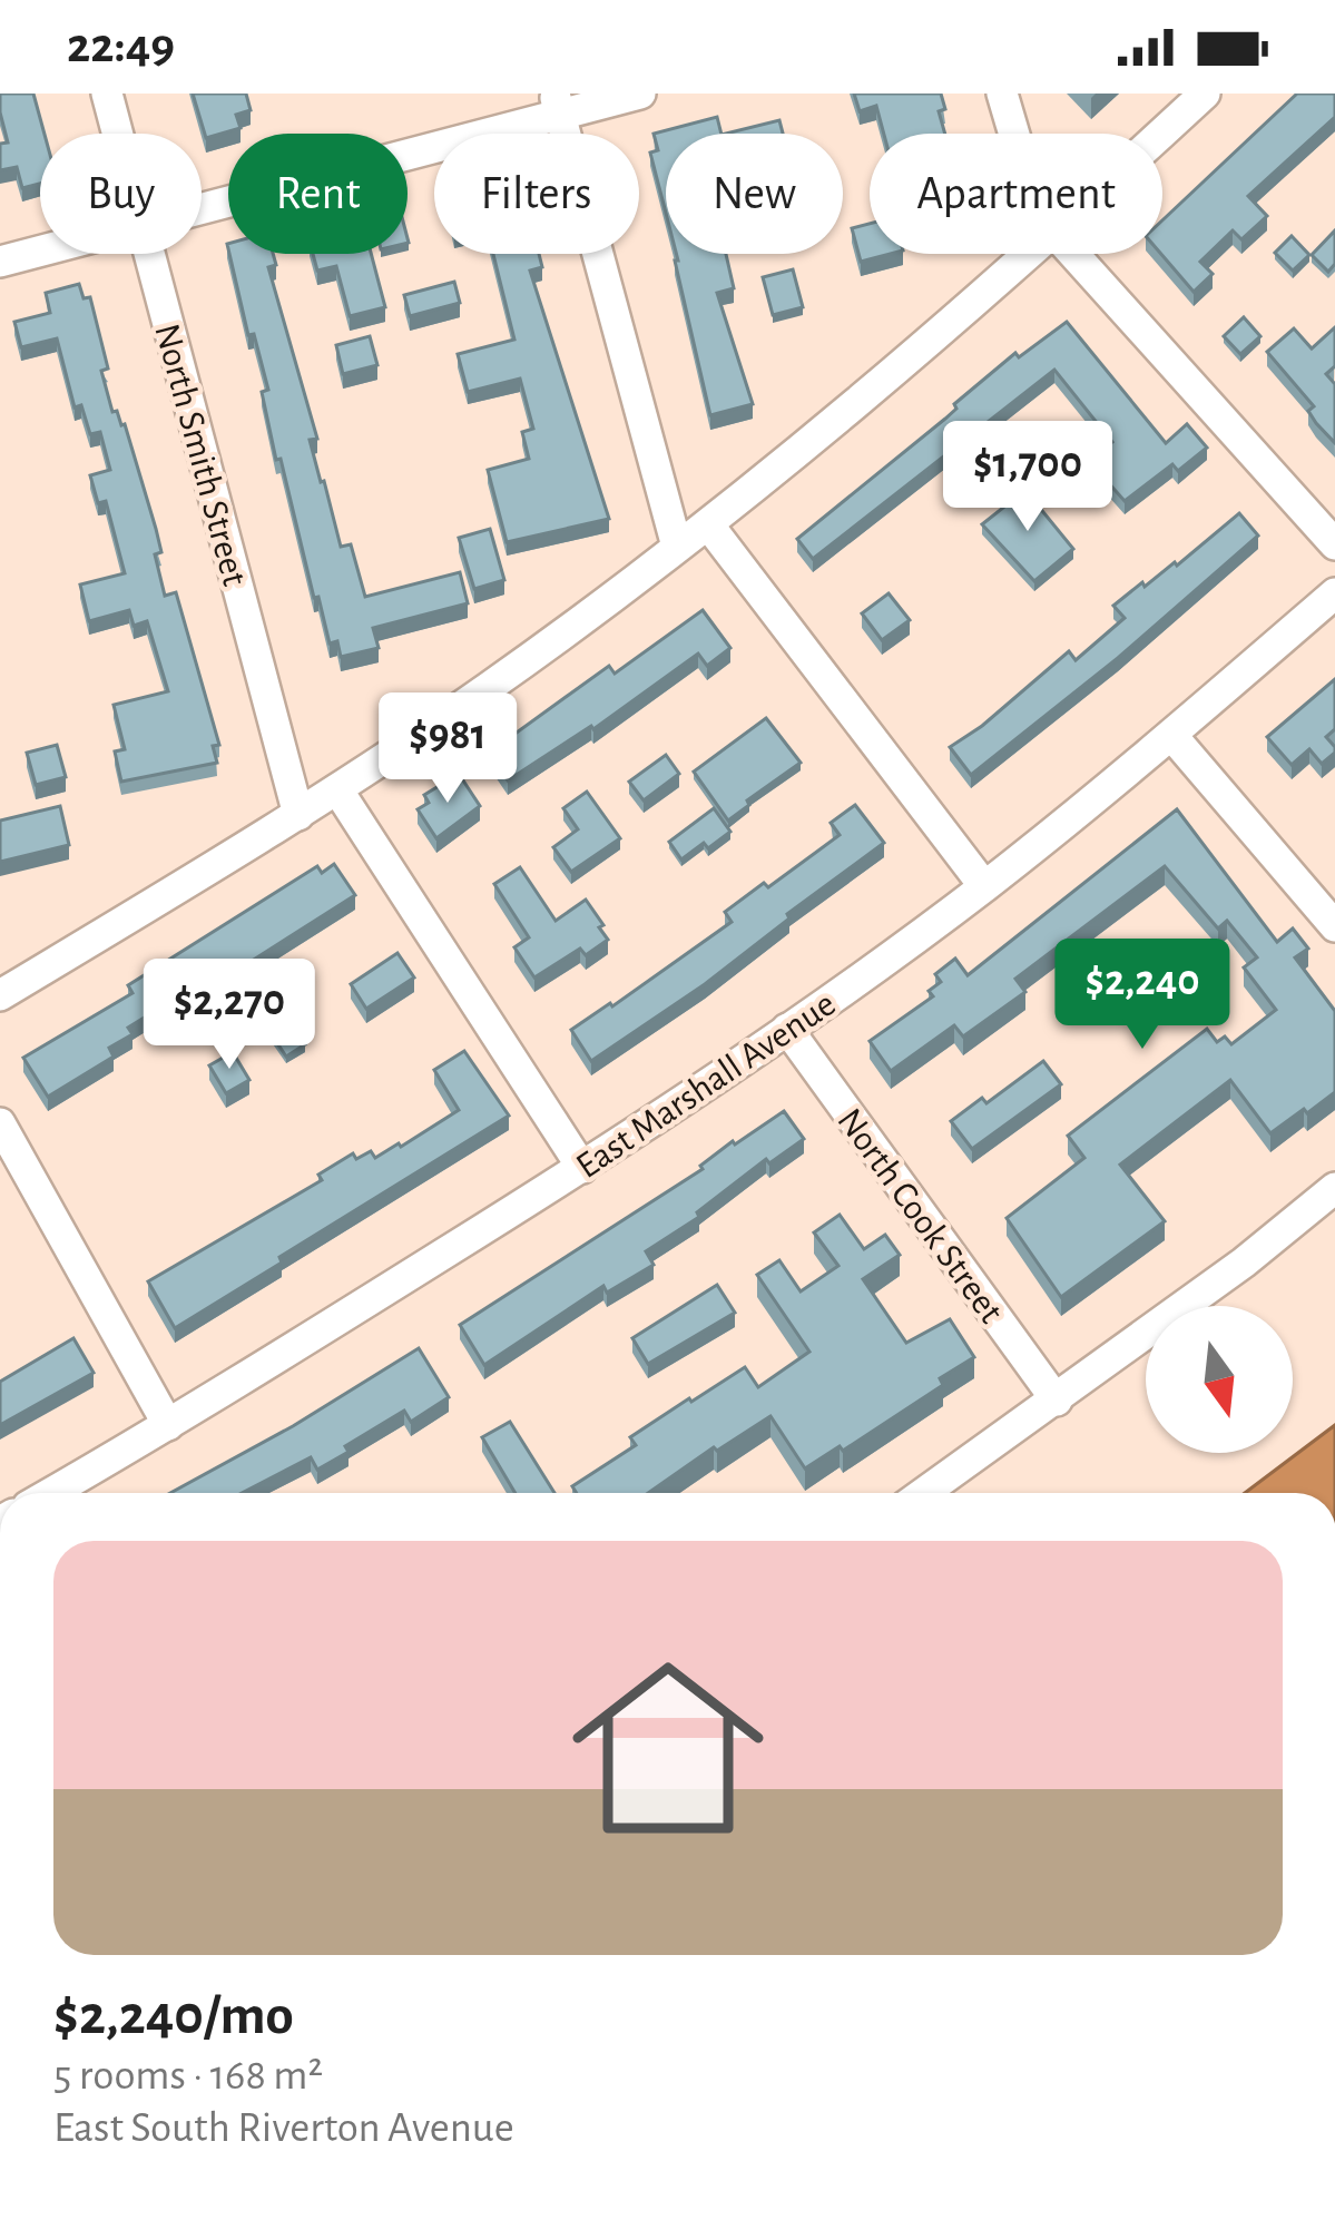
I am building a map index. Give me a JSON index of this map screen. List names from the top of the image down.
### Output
{
  "streets": {
    "street": ["North Smith Street", "East Marshall Avenue", "North Cook Street"]
  },
  "crossings": [
    ["East Marshall Avenue", "North Cook Street"]
  ],
  "north": "bottom",
  "page": {
    "status": "22:49",
    "chip": [
      "Buy",
      "Rent",
      "Filters",
      "New",
      "Apartment"
    ],
    "price": [
      "$1,700",
      "$981",
      "$2,240",
      "$2,270"
    ],
    "list": [
      {
        "name": "$2,240/mo",
        "note": "5 rooms · 168 m² · East South Riverton Avenue"
      }
    ]
  }
}
